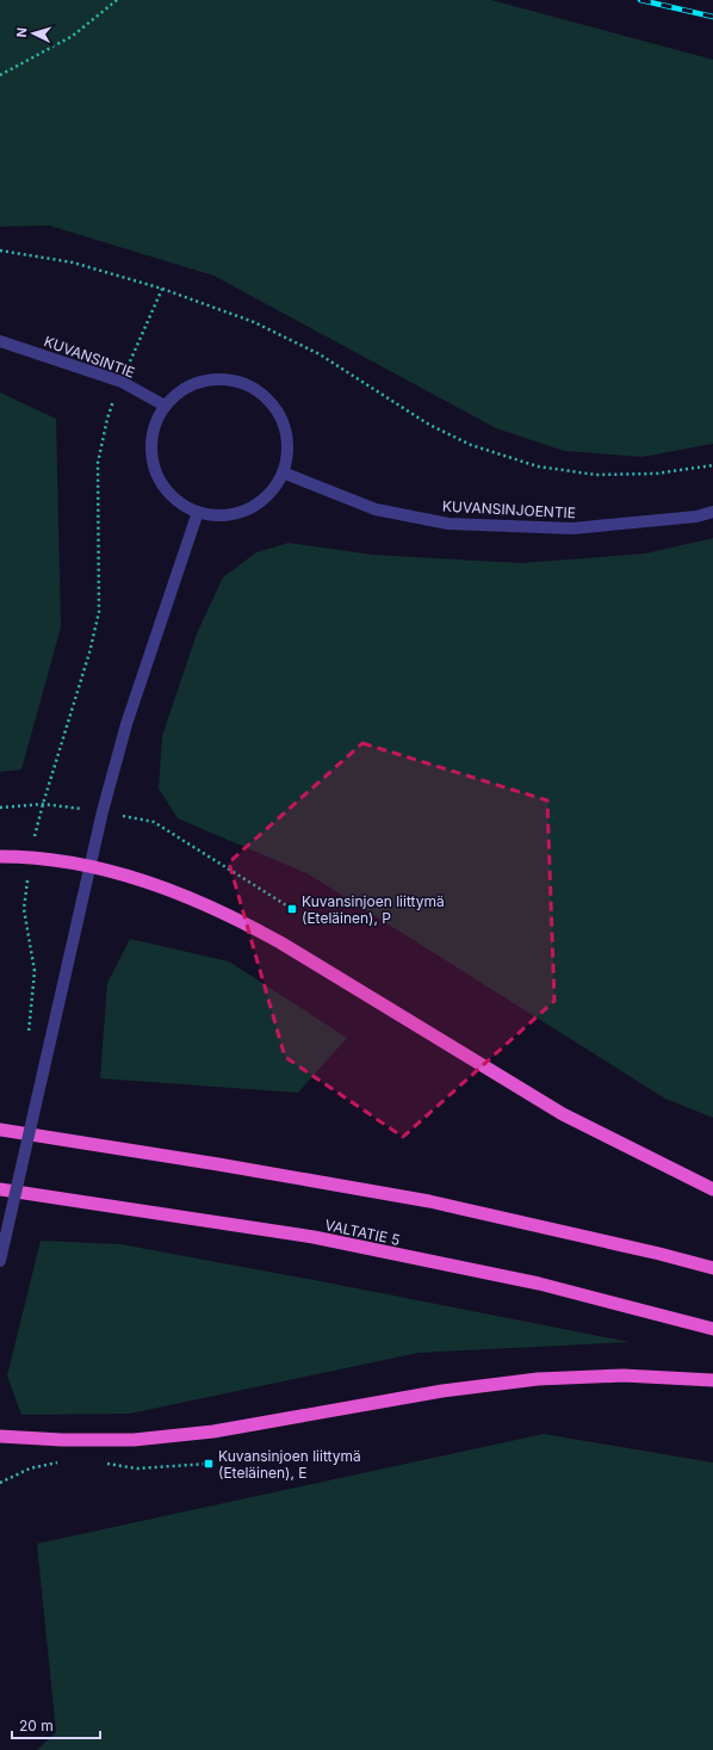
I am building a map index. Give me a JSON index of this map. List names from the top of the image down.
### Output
{
  "streets": {
    "highway": ["VALTATIE 5"],
    "street": ["KUVANSINTIE", "KUVANSINJOENTIE"]
  },
  "crossings": [
    ["KUVANSINTIE", "KUVANSINJOENTIE"]
  ],
  "places": {
    "transit": ["Kuvansinjoen liittymä (Eteläinen), P", "Kuvansinjoen liittymä (Eteläinen), E"]
  },
  "scale_bar": "20 m",
  "north": "left"
}
